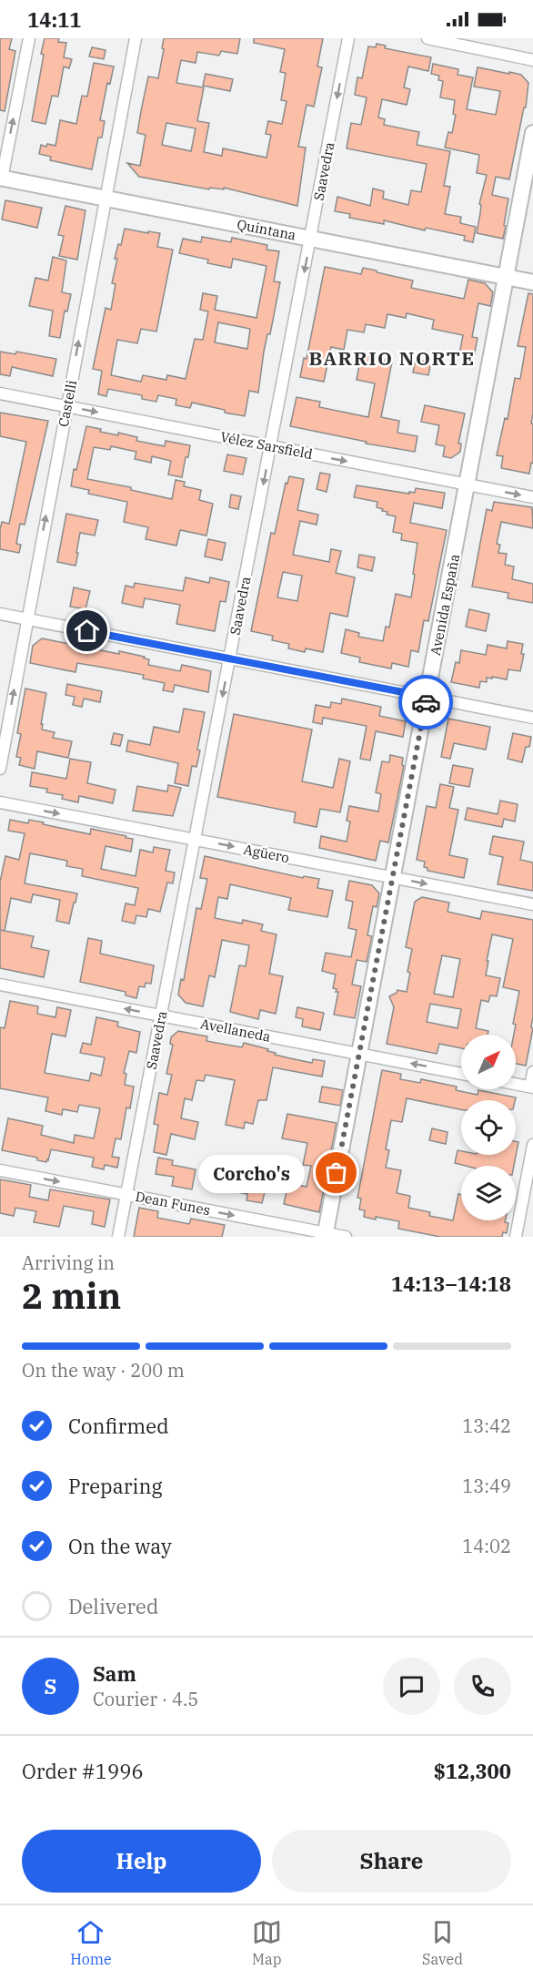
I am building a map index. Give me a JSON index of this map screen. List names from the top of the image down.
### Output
{
  "streets": {
    "main road": ["Quintana", "Avenida España"],
    "street": [
      "Saavedra",
      "Castelli",
      "Vélez Sarsfield",
      "Agüero",
      "Avellaneda",
      "Dean Funes"
    ]
  },
  "crossings": [
    ["Saavedra", "Quintana"],
    ["Saavedra", "Vélez Sarsfield"],
    ["Saavedra", "Agüero"],
    ["Saavedra", "Avellaneda"],
    ["Saavedra", "Dean Funes"],
    ["Quintana", "Castelli"],
    ["Quintana", "Avenida España"],
    ["Castelli", "Vélez Sarsfield"],
    ["Vélez Sarsfield", "Avenida España"],
    ["Avenida España", "Agüero"],
    ["Avenida España", "Avellaneda"],
    ["Avenida España", "Dean Funes"]
  ],
  "one_way": [
    "Saavedra",
    "Castelli",
    "Vélez Sarsfield",
    "Agüero",
    "Avellaneda",
    "Dean Funes"
  ],
  "districts": ["BARRIO NORTE"],
  "places": ["Corcho's"],
  "north": "top right",
  "page": {
    "status": "14:11",
    "bubble": "Corcho's",
    "heading": ["2 min", "Arriving in", "14:13–14:18"],
    "panel": [
      "Sam",
      "Courier · 4.5",
      "Order #1996",
      "$12,300"
    ],
    "bar": "On the way · 200 m",
    "list": [
      ["Confirmed", "13:42"],
      ["Preparing", "13:49"],
      ["On the way", "14:02"],
      "Delivered"
    ],
    "round": "S",
    "buttons": ["Help", "Share"],
    "tabs": ["Home", "Map", "Saved"]
  }
}
